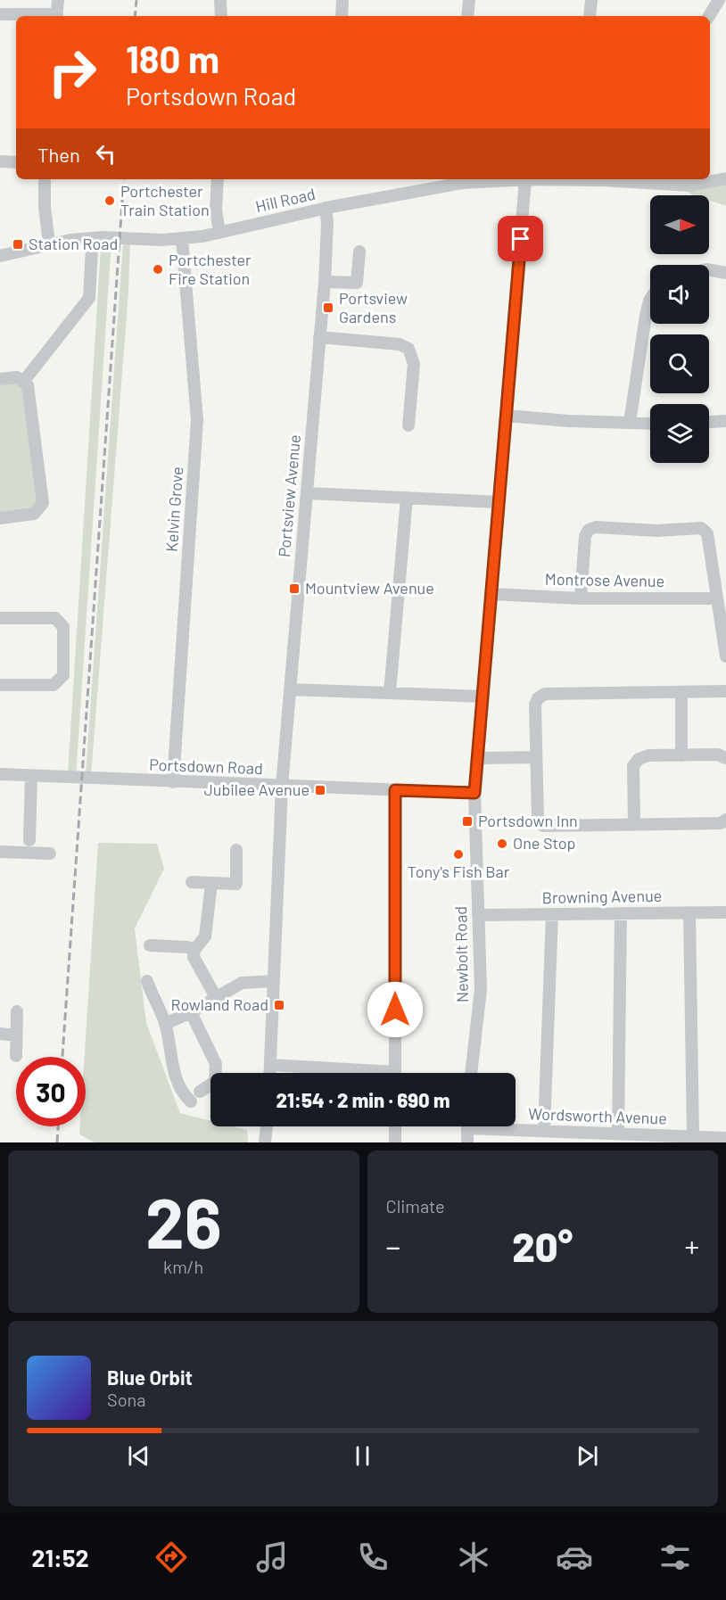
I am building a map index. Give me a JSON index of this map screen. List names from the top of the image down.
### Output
{
  "streets": {
    "street": [
      "Hill Road",
      "Portsview Avenue",
      "Kelvin Grove",
      "Montrose Avenue",
      "Portsdown Road",
      "Browning Avenue",
      "Newbolt Road",
      "Wordsworth Avenue"
    ]
  },
  "crossings": [
    ["Hill Road", "Portsview Avenue"],
    ["Hill Road", "Kelvin Grove"],
    ["Hill Road", "Newbolt Road"],
    ["Portsview Avenue", "Portsdown Road"],
    ["Kelvin Grove", "Portsdown Road"],
    ["Montrose Avenue", "Newbolt Road"],
    ["Portsdown Road", "Newbolt Road"],
    ["Browning Avenue", "Newbolt Road"]
  ],
  "places": {
    "other": [
      "Portchester Train Station",
      "Portchester Fire Station",
      "One Stop",
      "Tony's Fish Bar"
    ],
    "transit": [
      "Station Road",
      "Portsview Gardens",
      "Mountview Avenue",
      "Jubilee Avenue",
      "Portsdown Inn",
      "Rowland Road"
    ]
  },
  "north": "right",
  "page": {
    "turn": ["180 m", "Portsdown Road"],
    "then": "Then",
    "limit": "30",
    "trip": "21:54 · 2 min · 690 m",
    "tile": [
      ["26", "km/h"],
      "Climate"
    ],
    "heat": ["−", "20°", "+"],
    "song": ["Blue Orbit", "Sona"],
    "tabs": "21:52"
  }
}
